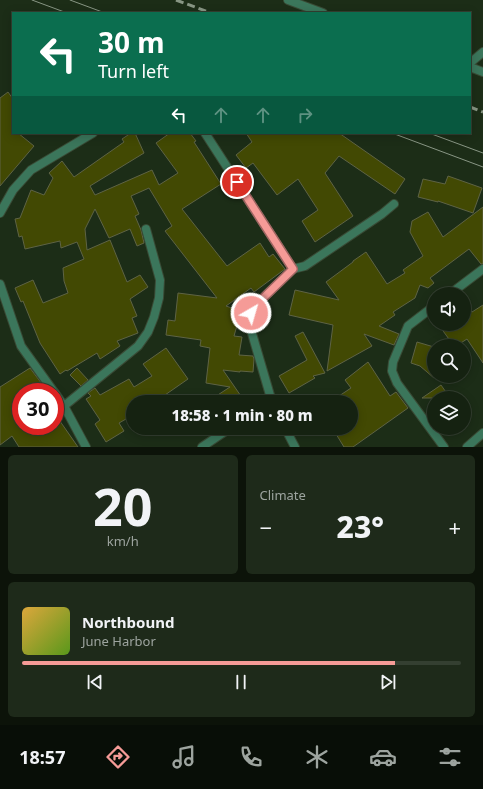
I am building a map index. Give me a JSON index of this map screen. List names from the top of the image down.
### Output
{
  "page": {
    "turn": ["30 m", "Turn left"],
    "limit": "30",
    "trip": "18:58 · 1 min · 80 m",
    "tile": [
      ["20", "km/h"],
      "Climate"
    ],
    "heat": ["−", "23°", "+"],
    "song": ["Northbound", "June Harbor"],
    "tabs": "18:57"
  }
}
